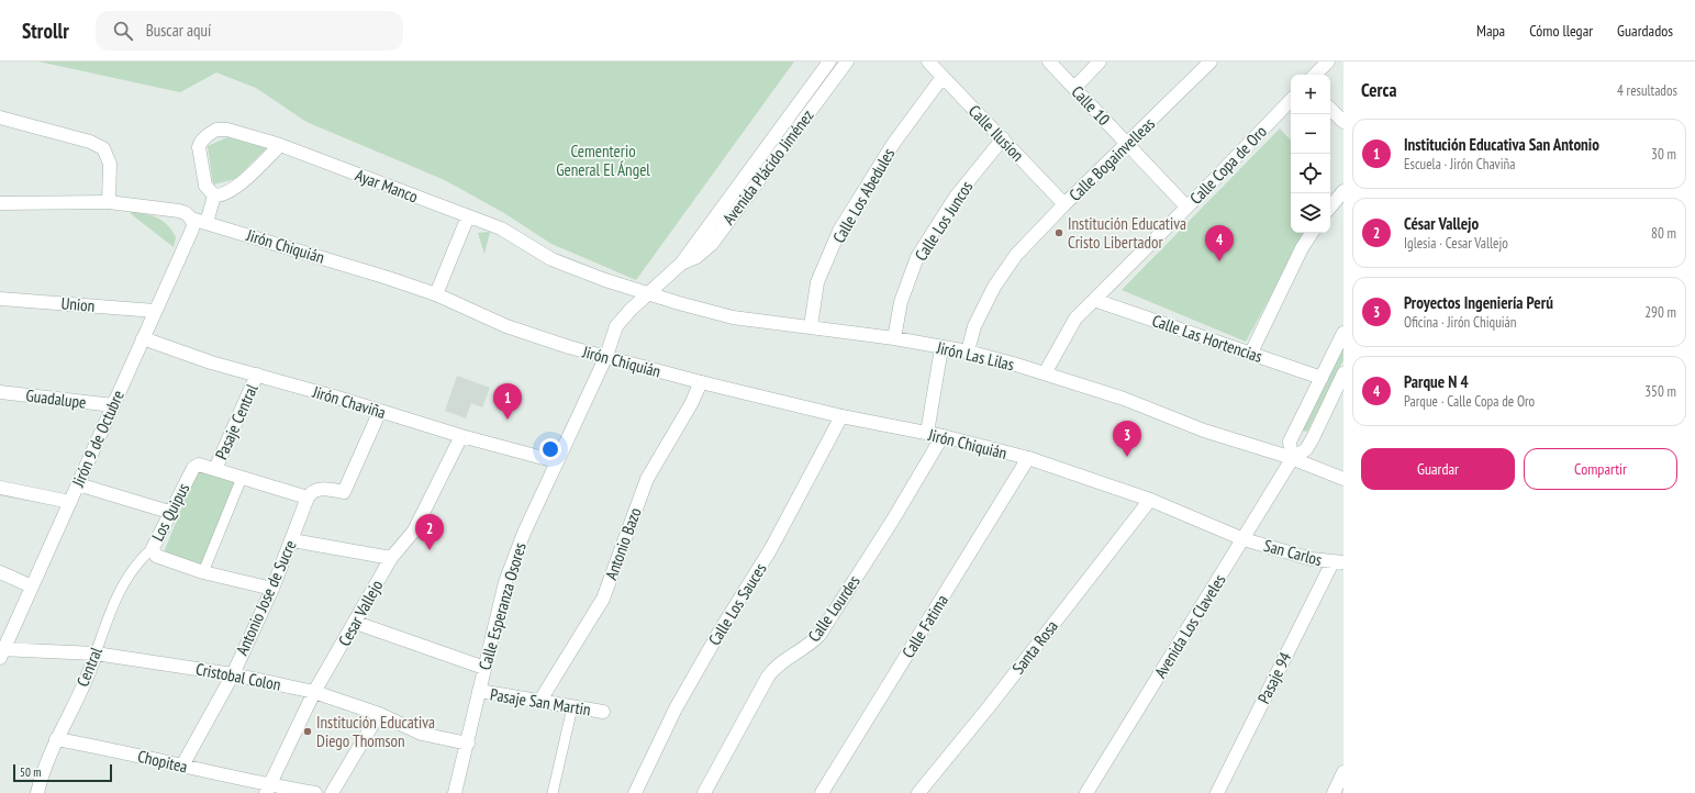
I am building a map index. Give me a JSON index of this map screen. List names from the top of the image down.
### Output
{
  "streets": {
    "street": [
      "Calle 10",
      "Calle Ilusion",
      "Calle Bogainvelleas",
      "Calle Copa de Oro",
      "Avenida Plácido Jiménez",
      "Ayar Manco",
      "Calle Los Abedules",
      "Calle Los Juncos",
      "Jirón Chiquián",
      "Union",
      "Calle Las Hortencias",
      "Jirón Las Lilas",
      "Guadalupe",
      "Jirón Chaviña",
      "Pasaje Central",
      "Jirón 9 de Octubre",
      "Los Quipus",
      "Antonio Bazo",
      "San Carlos",
      "Antonio Jose de Sucre",
      "Calle Los Sauces",
      "Calle Esperanza Osores",
      "Calle Lourdes",
      "Cesar Vallejo",
      "Calle Fatima",
      "Avenida Los Claveles",
      "Santa Rosa",
      "Central",
      "Cristobal Colon",
      "Pasaje 94",
      "Pasaje San Martin",
      "Chopitea"
    ]
  },
  "crossings": [
    ["Calle 10", "Calle Bogainvelleas"],
    ["Calle 10", "Calle Copa de Oro"],
    ["Calle Ilusion", "Calle Bogainvelleas"],
    ["Calle Ilusion", "Calle Los Abedules"],
    ["Calle Ilusion", "Calle Los Juncos"],
    ["Calle Bogainvelleas", "Jirón Las Lilas"],
    ["Calle Copa de Oro", "Calle Las Hortencias"],
    ["Calle Copa de Oro", "Jirón Las Lilas"],
    ["Avenida Plácido Jiménez", "Ayar Manco"],
    ["Avenida Plácido Jiménez", "Jirón Chiquián"],
    ["Avenida Plácido Jiménez", "Jirón Las Lilas"],
    ["Avenida Plácido Jiménez", "Calle Esperanza Osores"],
    ["Ayar Manco", "Jirón Las Lilas"],
    ["Calle Los Abedules", "Jirón Las Lilas"],
    ["Calle Los Juncos", "Jirón Las Lilas"],
    ["Jirón Chiquián", "Jirón 9 de Octubre"],
    ["Jirón Chiquián", "Antonio Bazo"],
    ["Jirón Chiquián", "San Carlos"],
    ["Jirón Chiquián", "Calle Los Sauces"],
    ["Jirón Chiquián", "Calle Esperanza Osores"],
    ["Jirón Chiquián", "Calle Lourdes"],
    ["Jirón Chiquián", "Calle Fatima"],
    ["Jirón Chiquián", "Avenida Los Claveles"],
    ["Jirón Chiquián", "Santa Rosa"],
    ["Union", "Jirón 9 de Octubre"],
    ["Jirón Las Lilas", "Avenida Los Claveles"],
    ["Guadalupe", "Jirón 9 de Octubre"],
    ["Jirón Chaviña", "Pasaje Central"],
    ["Jirón Chaviña", "Jirón 9 de Octubre"],
    ["Jirón Chaviña", "Calle Esperanza Osores"],
    ["Jirón Chaviña", "Cesar Vallejo"],
    ["Pasaje Central", "Los Quipus"],
    ["Jirón 9 de Octubre", "Cristobal Colon"],
    ["Los Quipus", "Antonio Jose de Sucre"],
    ["Los Quipus", "Central"],
    ["Antonio Bazo", "Pasaje San Martin"],
    ["San Carlos", "Avenida Los Claveles"],
    ["San Carlos", "Pasaje 94"],
    ["Antonio Jose de Sucre", "Cristobal Colon"],
    ["Antonio Jose de Sucre", "Chopitea"],
    ["Calle Esperanza Osores", "Cristobal Colon"],
    ["Calle Esperanza Osores", "Pasaje San Martin"],
    ["Cesar Vallejo", "Cristobal Colon"],
    ["Cesar Vallejo", "Chopitea"],
    ["Central", "Cristobal Colon"],
    ["Central", "Chopitea"]
  ],
  "parks": ["Cementerio General El Ángel"],
  "places": ["Institución Educativa Cristo Libertador", "Institución Educativa Diego Thomson"],
  "scale_bar": "50 m",
  "page": {
    "header": "Strollr",
    "search": "Buscar aquí",
    "nav": ["Mapa", "Cómo llegar", "Guardados"],
    "heading": ["Cerca", "4 resultados"],
    "map_buttons": ["+", "−"],
    "list": [
      {
        "mark": "1",
        "name": "Institución Educativa San Antonio",
        "note": "Escuela · Jirón Chaviña",
        "value": "30 m"
      },
      {
        "mark": "2",
        "name": "César Vallejo",
        "note": "Iglesia · Cesar Vallejo",
        "value": "80 m"
      },
      {
        "mark": "3",
        "name": "Proyectos Ingeniería Perú",
        "note": "Oficina · Jirón Chiquián",
        "value": "290 m"
      },
      {
        "mark": "4",
        "name": "Parque N 4",
        "note": "Parque · Calle Copa de Oro",
        "value": "350 m"
      }
    ],
    "pins": [
      "4",
      "1",
      "3",
      "2"
    ],
    "buttons": ["Guardar", "Compartir"],
    "scale": "50 m"
  }
}
